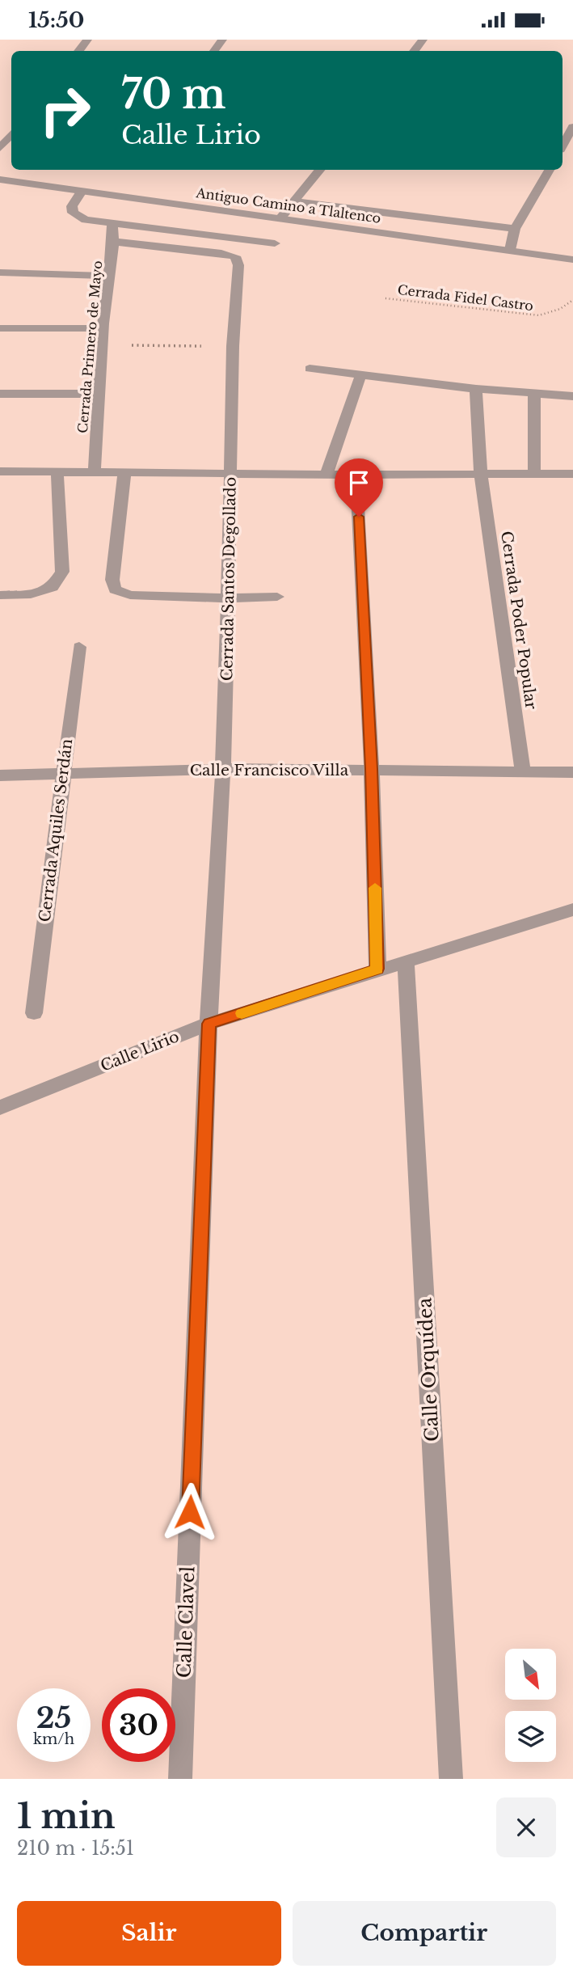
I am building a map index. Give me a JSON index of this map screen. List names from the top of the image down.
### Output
{
  "streets": {
    "street": [
      "Antiguo Camino a Tlaltenco",
      "Cerrada Primero de Mayo",
      "Cerrada Santos Degollado",
      "Cerrada Poder Popular",
      "Calle Francisco Villa",
      "Cerrada Aquiles Serdán",
      "Calle Lirio",
      "Calle Orquídea",
      "Calle Clavel"
    ],
    "path": ["Cerrada Fidel Castro"]
  },
  "crossings": [
    ["Cerrada Primero de Mayo", "Cerrada Santos Degollado"],
    ["Cerrada Santos Degollado", "Calle Francisco Villa"],
    ["Cerrada Santos Degollado", "Calle Lirio"],
    ["Cerrada Santos Degollado", "Calle Clavel"],
    ["Cerrada Poder Popular", "Calle Francisco Villa"],
    ["Calle Francisco Villa", "Cerrada Aquiles Serdán"],
    ["Calle Lirio", "Calle Orquídea"],
    ["Calle Lirio", "Calle Clavel"]
  ],
  "north": "bottom right",
  "page": {
    "status": "15:50",
    "turn": ["70 m", "Calle Lirio"],
    "speed": "25 km/h",
    "limit": "30",
    "heading": ["1 min", "210 m · 15:51"],
    "buttons": ["Salir", "Compartir"]
  }
}
